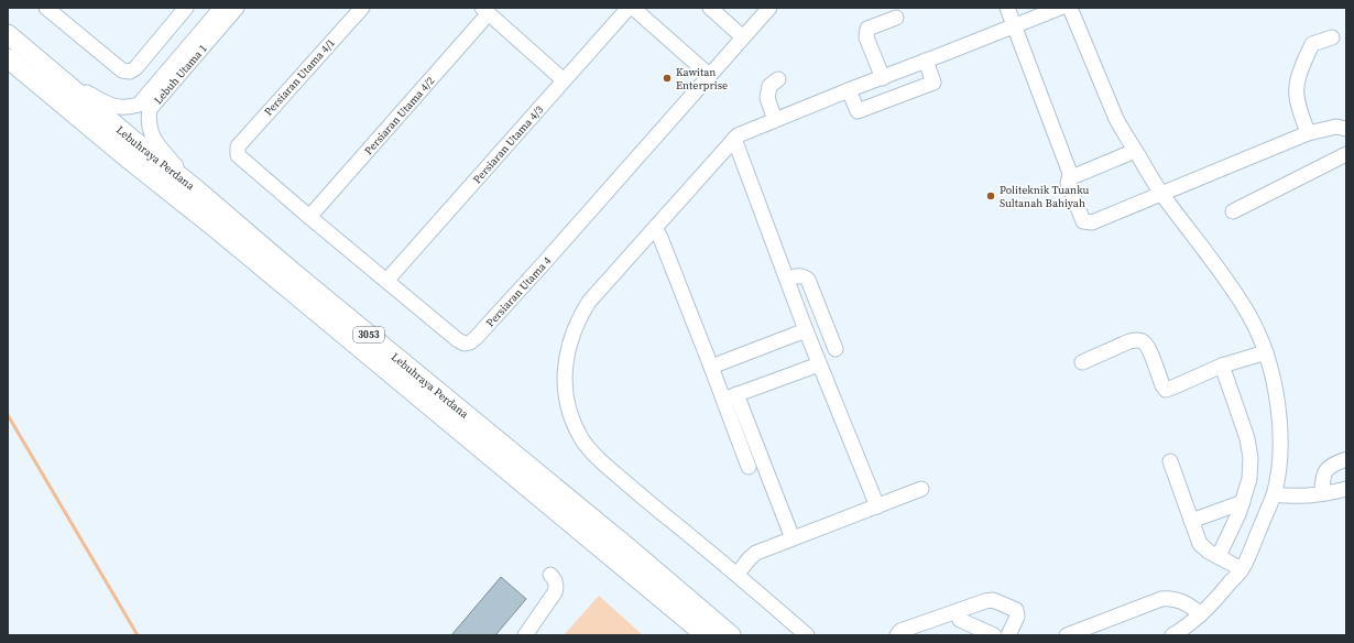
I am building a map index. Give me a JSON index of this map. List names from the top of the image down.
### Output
{
  "streets": {
    "main road": ["Lebuhraya Perdana", "3053"],
    "street": [
      "Lebuh Utama 1",
      "Persiaran Utama 4/1",
      "Persiaran Utama 4/2",
      "Persiaran Utama 4/3",
      "Persiaran Utama 4"
    ]
  },
  "crossings": [
    ["Lebuh Utama 1", "Lebuhraya Perdana"],
    ["Persiaran Utama 4/1", "Persiaran Utama 4"],
    ["Persiaran Utama 4/2", "Persiaran Utama 4"],
    ["Persiaran Utama 4/3", "Persiaran Utama 4"]
  ],
  "places": ["Kawitan Enterprise", "Politeknik Tuanku Sultanah Bahiyah"]
}
